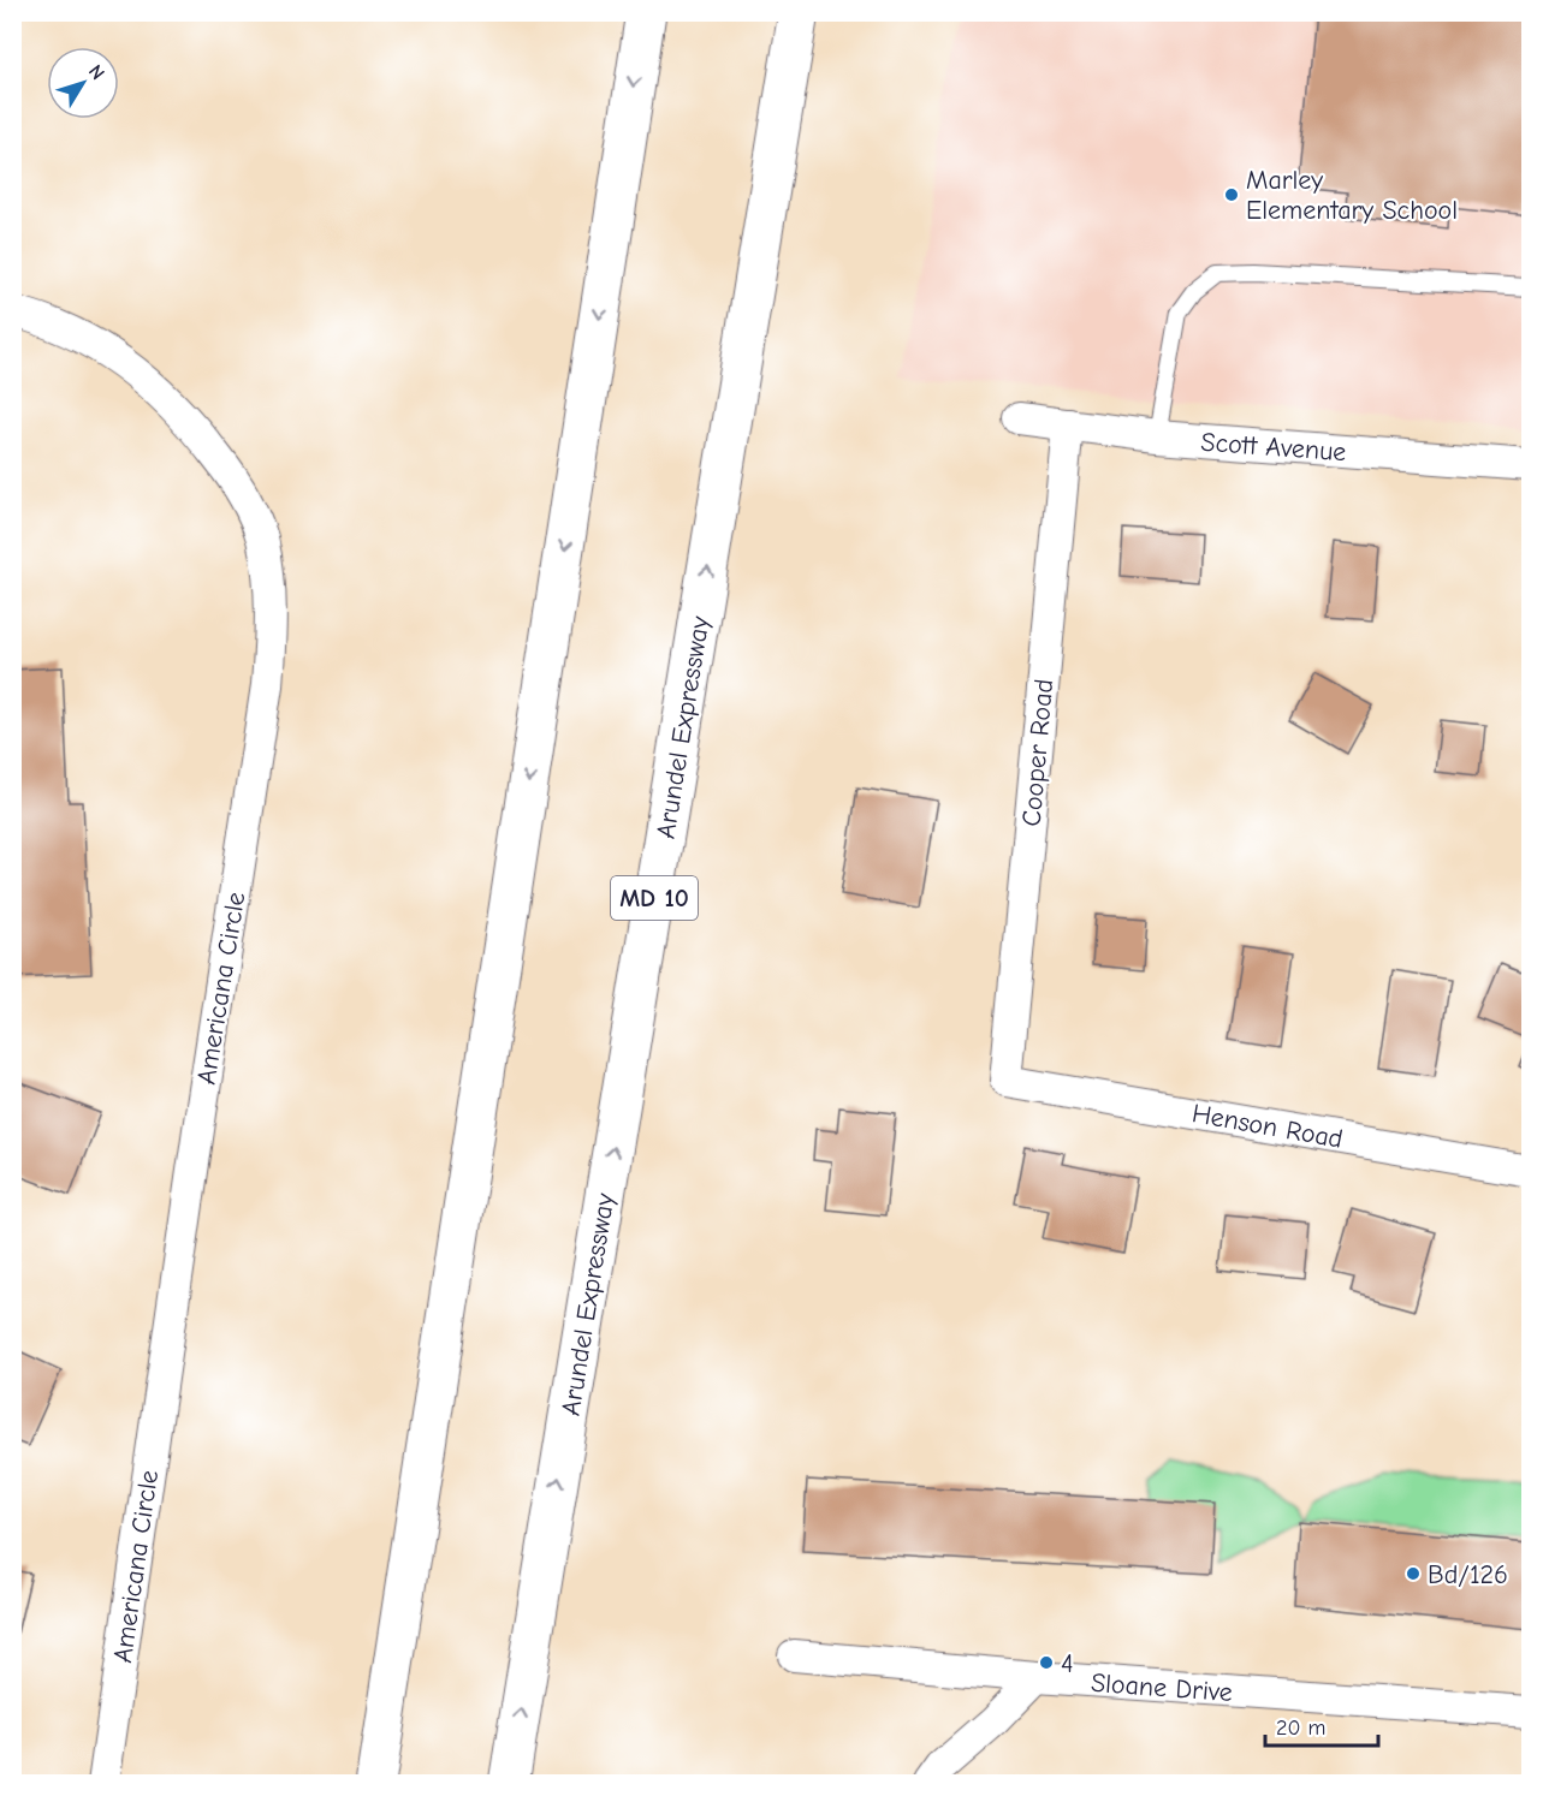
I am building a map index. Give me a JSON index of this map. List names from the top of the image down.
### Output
{
  "streets": {
    "highway": ["Arundel Expressway", "MD 10"],
    "street": [
      "Scott Avenue",
      "Cooper Road",
      "Americana Circle",
      "Henson Road",
      "Sloane Drive"
    ]
  },
  "crossings": [
    ["Scott Avenue", "Cooper Road"],
    ["Cooper Road", "Henson Road"]
  ],
  "places": ["Marley Elementary School", "Bd/126", "4"],
  "scale_bar": "20 m",
  "north": "top right"
}
